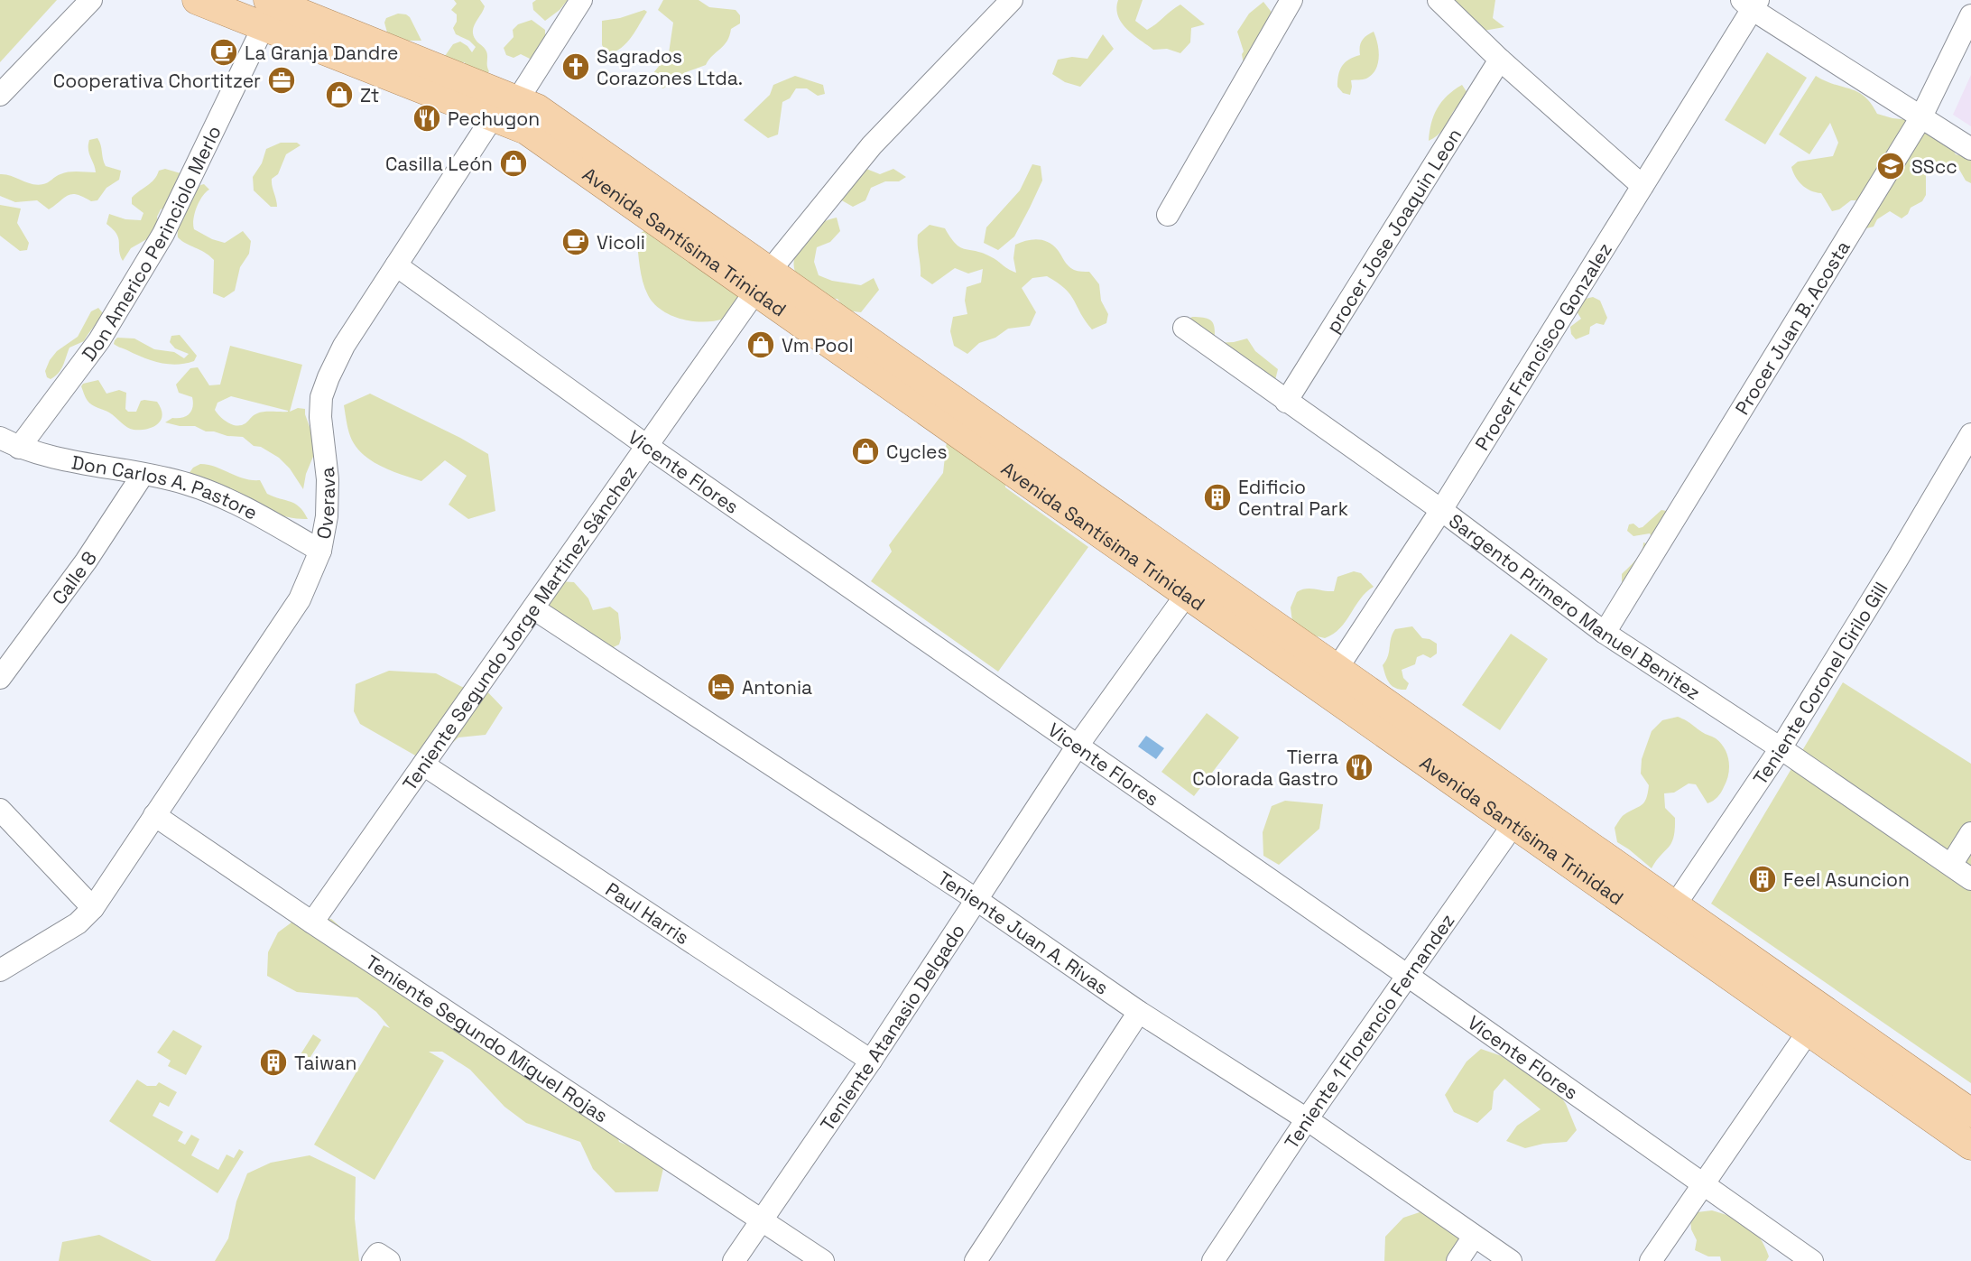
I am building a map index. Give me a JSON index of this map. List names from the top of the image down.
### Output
{
  "streets": {
    "main road": ["Avenida Santísima Trinidad"],
    "street": [
      "procer Jose Joaquin Leon",
      "Don Americo Perinciolo Merlo",
      "Procer Juan B. Acosta",
      "Procer Francisco Gonzalez",
      "Vicente Flores",
      "Don Carlos A. Pastore",
      "Overava",
      "Calle 8",
      "Sargento Primero Manuel Benitez",
      "Teniente Segundo Jorge Martinez Sánchez",
      "Teniente Coronel Cirilo Gill",
      "Paul Harris",
      "Teniente Juan A. Rivas",
      "Teniente Atanasio Delgado",
      "Teniente 1 Florencio Fernandez",
      "Teniente Segundo Miguel Rojas"
    ]
  },
  "crossings": [
    ["procer Jose Joaquin Leon", "Sargento Primero Manuel Benitez"],
    ["Avenida Santísima Trinidad", "Don Americo Perinciolo Merlo"],
    ["Avenida Santísima Trinidad", "Procer Francisco Gonzalez"],
    ["Avenida Santísima Trinidad", "Overava"],
    ["Avenida Santísima Trinidad", "Teniente Segundo Jorge Martinez Sánchez"],
    ["Avenida Santísima Trinidad", "Teniente Coronel Cirilo Gill"],
    ["Avenida Santísima Trinidad", "Teniente Atanasio Delgado"],
    ["Avenida Santísima Trinidad", "Teniente 1 Florencio Fernandez"],
    ["Don Americo Perinciolo Merlo", "Don Carlos A. Pastore"],
    ["Procer Juan B. Acosta", "Sargento Primero Manuel Benitez"],
    ["Procer Francisco Gonzalez", "Sargento Primero Manuel Benitez"],
    ["Vicente Flores", "Overava"],
    ["Vicente Flores", "Teniente Segundo Jorge Martinez Sánchez"],
    ["Vicente Flores", "Teniente Atanasio Delgado"],
    ["Vicente Flores", "Teniente 1 Florencio Fernandez"],
    ["Don Carlos A. Pastore", "Overava"],
    ["Don Carlos A. Pastore", "Calle 8"],
    ["Overava", "Teniente Segundo Miguel Rojas"],
    ["Sargento Primero Manuel Benitez", "Teniente Coronel Cirilo Gill"],
    ["Teniente Segundo Jorge Martinez Sánchez", "Paul Harris"],
    ["Teniente Segundo Jorge Martinez Sánchez", "Teniente Juan A. Rivas"],
    ["Teniente Segundo Jorge Martinez Sánchez", "Teniente Segundo Miguel Rojas"],
    ["Paul Harris", "Teniente Atanasio Delgado"],
    ["Teniente Juan A. Rivas", "Teniente Atanasio Delgado"],
    ["Teniente Juan A. Rivas", "Teniente 1 Florencio Fernandez"],
    ["Teniente Atanasio Delgado", "Teniente Segundo Miguel Rojas"]
  ],
  "places": {
    "cafe": ["La Granja Dandre", "Vicoli"],
    "church": ["Sagrados Corazones Ltda."],
    "office": ["Cooperativa Chortitzer"],
    "shop": [
      "Zt",
      "Casilla León",
      "Vm Pool",
      "Cycles"
    ],
    "restaurant": ["Pechugon", "Tierra Colorada Gastro"],
    "school or university": ["SScc"],
    "building": ["Edificio Central Park", "Feel Asuncion", "Taiwan"],
    "hotel": ["Antonia"]
  }
}
